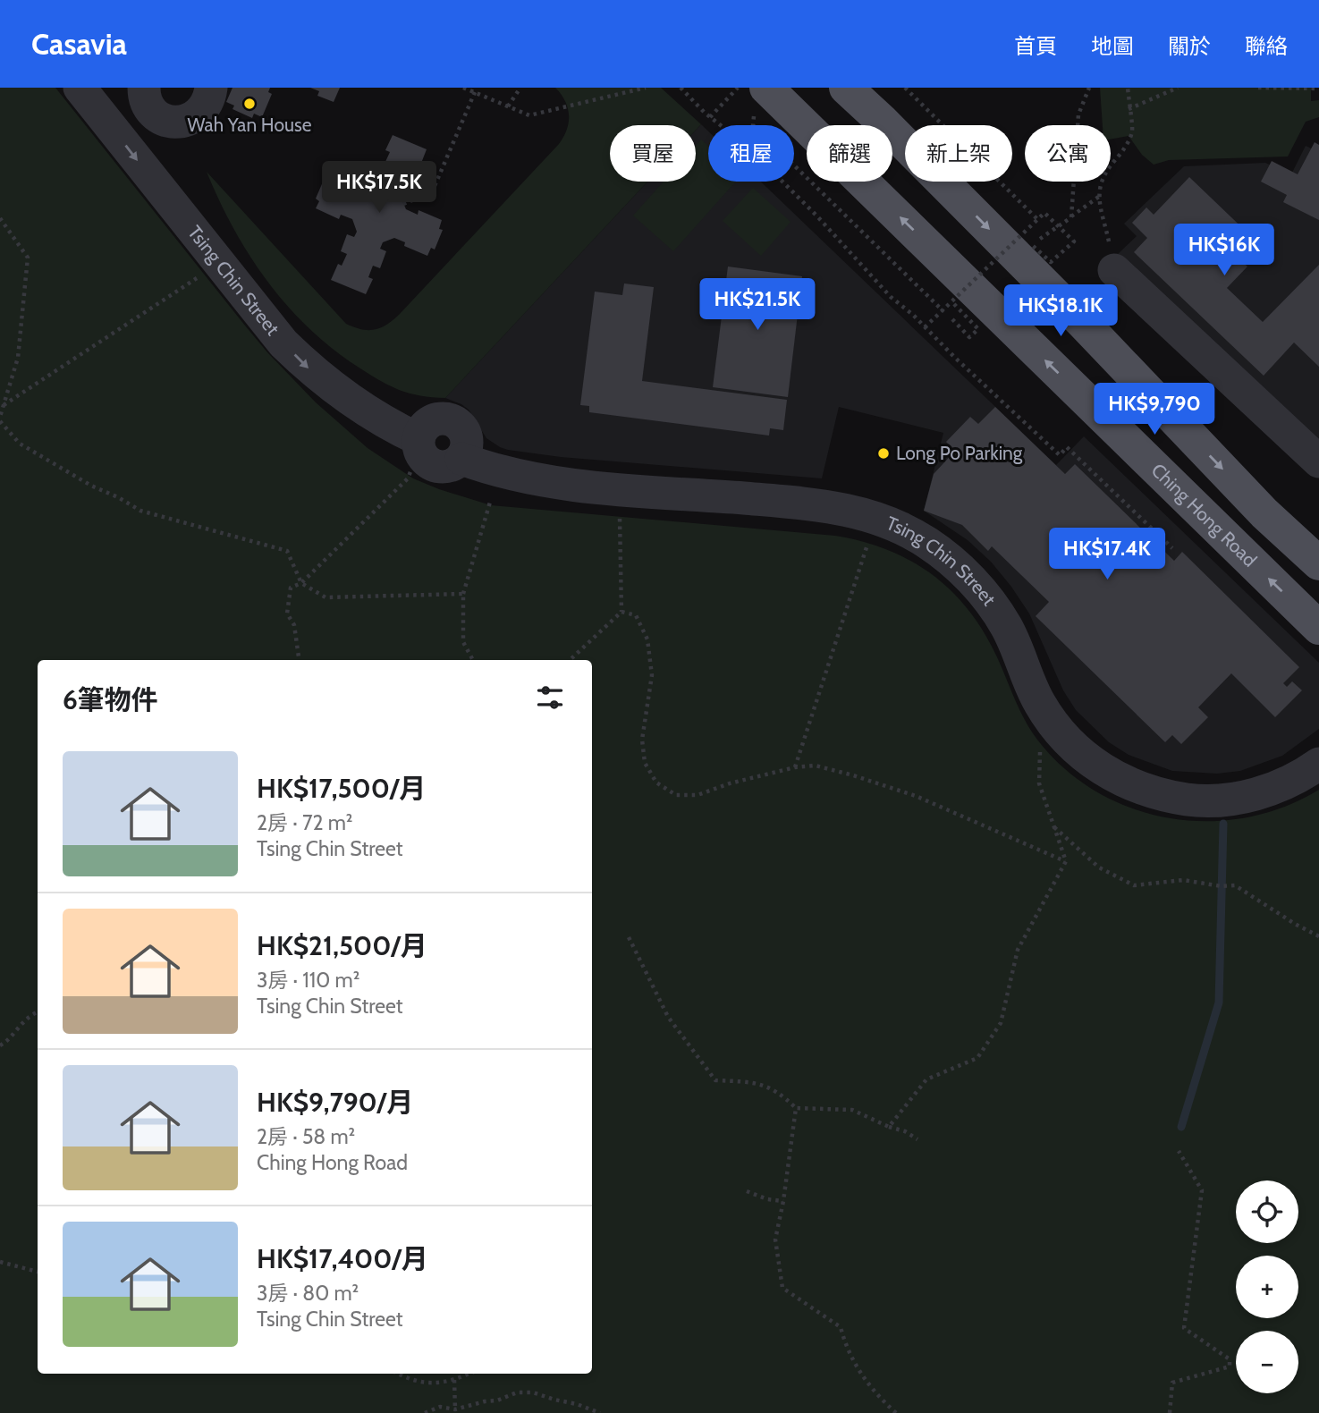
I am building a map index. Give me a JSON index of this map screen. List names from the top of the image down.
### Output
{
  "streets": {
    "main road": ["Ching Hong Road"],
    "street": ["Tsing Chin Street"]
  },
  "places": ["Wah Yan House", "Long Po Parking"],
  "page": {
    "header": "Casavia",
    "nav": [
      "首頁",
      "地圖",
      "關於",
      "聯絡"
    ],
    "chip": [
      "買屋",
      "租屋",
      "篩選",
      "新上架",
      "公寓"
    ],
    "price": [
      "HK$17.5K",
      "HK$16K",
      "HK$21.5K",
      "HK$18.1K",
      "HK$9,790",
      "HK$17.4K"
    ],
    "heading": "6筆物件",
    "list": [
      {
        "name": "HK$17,500/月",
        "note": "2房 · 72 m² · Tsing Chin Street"
      },
      {
        "name": "HK$21,500/月",
        "note": "3房 · 110 m² · Tsing Chin Street"
      },
      {
        "name": "HK$9,790/月",
        "note": "2房 · 58 m² · Ching Hong Road"
      },
      {
        "name": "HK$17,400/月",
        "note": "3房 · 80 m² · Tsing Chin Street"
      }
    ],
    "map_buttons": ["+", "−"]
  }
}
